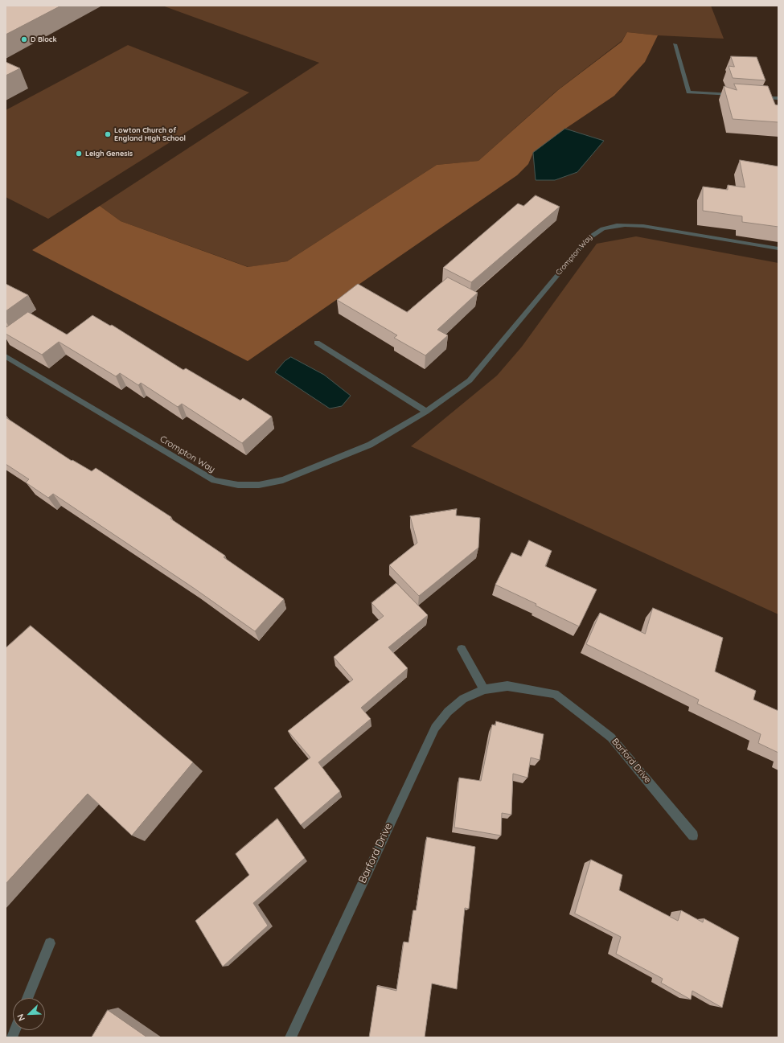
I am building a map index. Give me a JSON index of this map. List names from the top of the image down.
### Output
{
  "streets": {
    "street": ["Crompton Way", "Barford Drive"]
  },
  "places": ["D Block", "Lowton Church of England High School", "Leigh Genesis"],
  "north": "bottom left"
}
